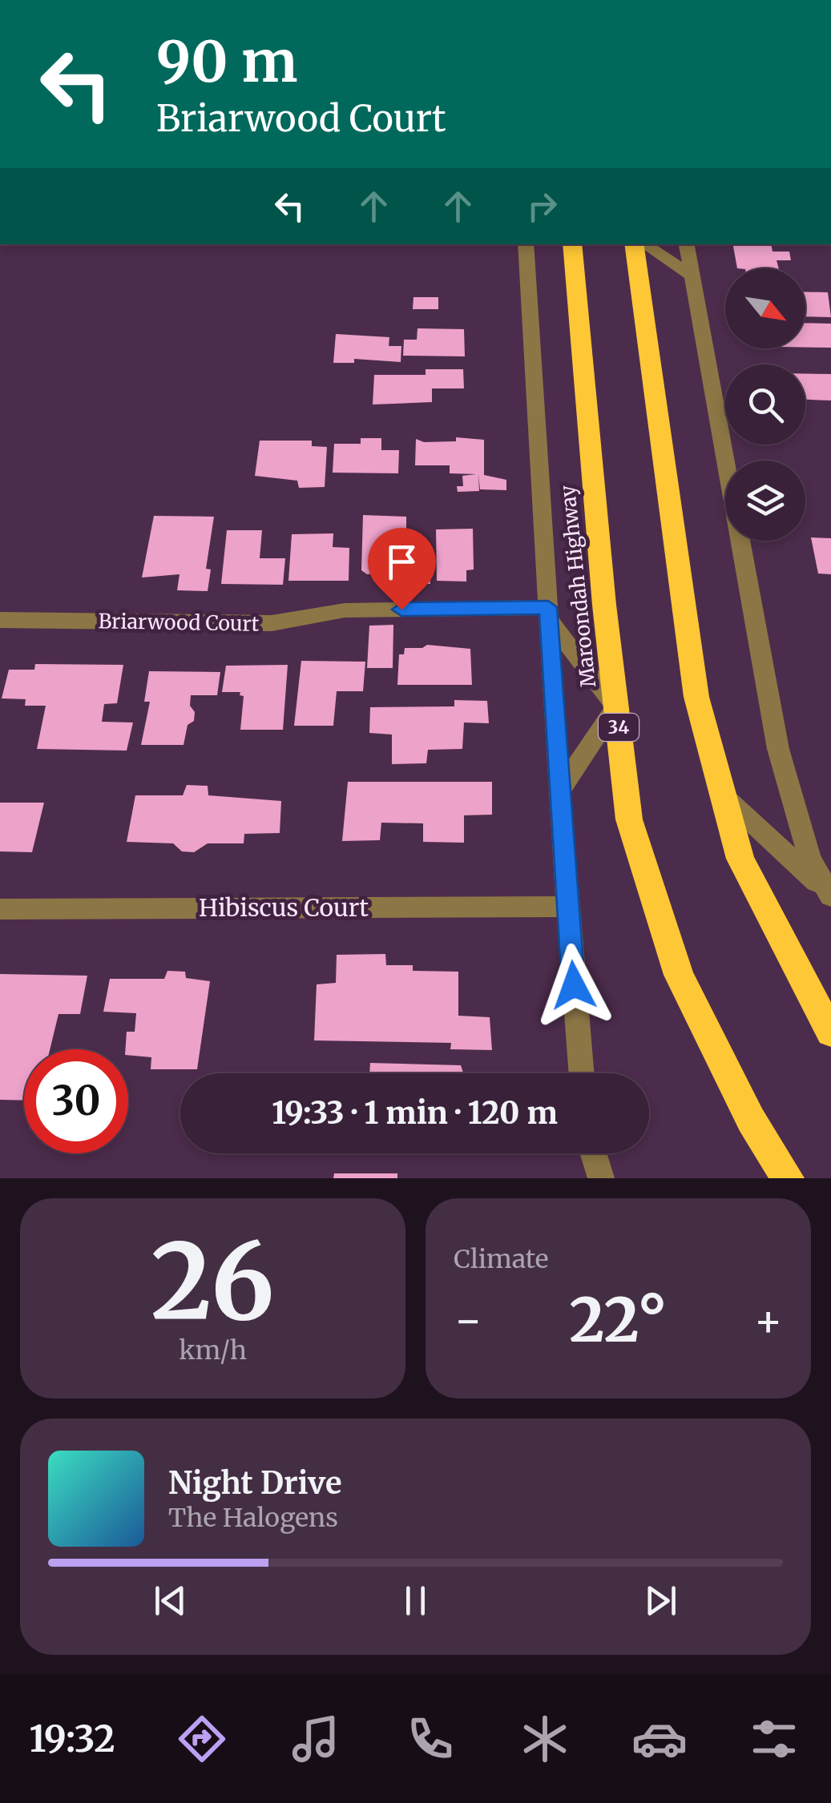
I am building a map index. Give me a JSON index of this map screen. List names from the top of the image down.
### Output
{
  "streets": {
    "highway": ["Maroondah Highway", "34"],
    "street": ["Briarwood Court", "Hibiscus Court"]
  },
  "north": "bottom right",
  "page": {
    "turn": ["90 m", "Briarwood Court"],
    "limit": "30",
    "trip": "19:33 · 1 min · 120 m",
    "tile": [
      ["26", "km/h"],
      "Climate"
    ],
    "heat": ["−", "22°", "+"],
    "song": ["Night Drive", "The Halogens"],
    "tabs": "19:32"
  }
}
